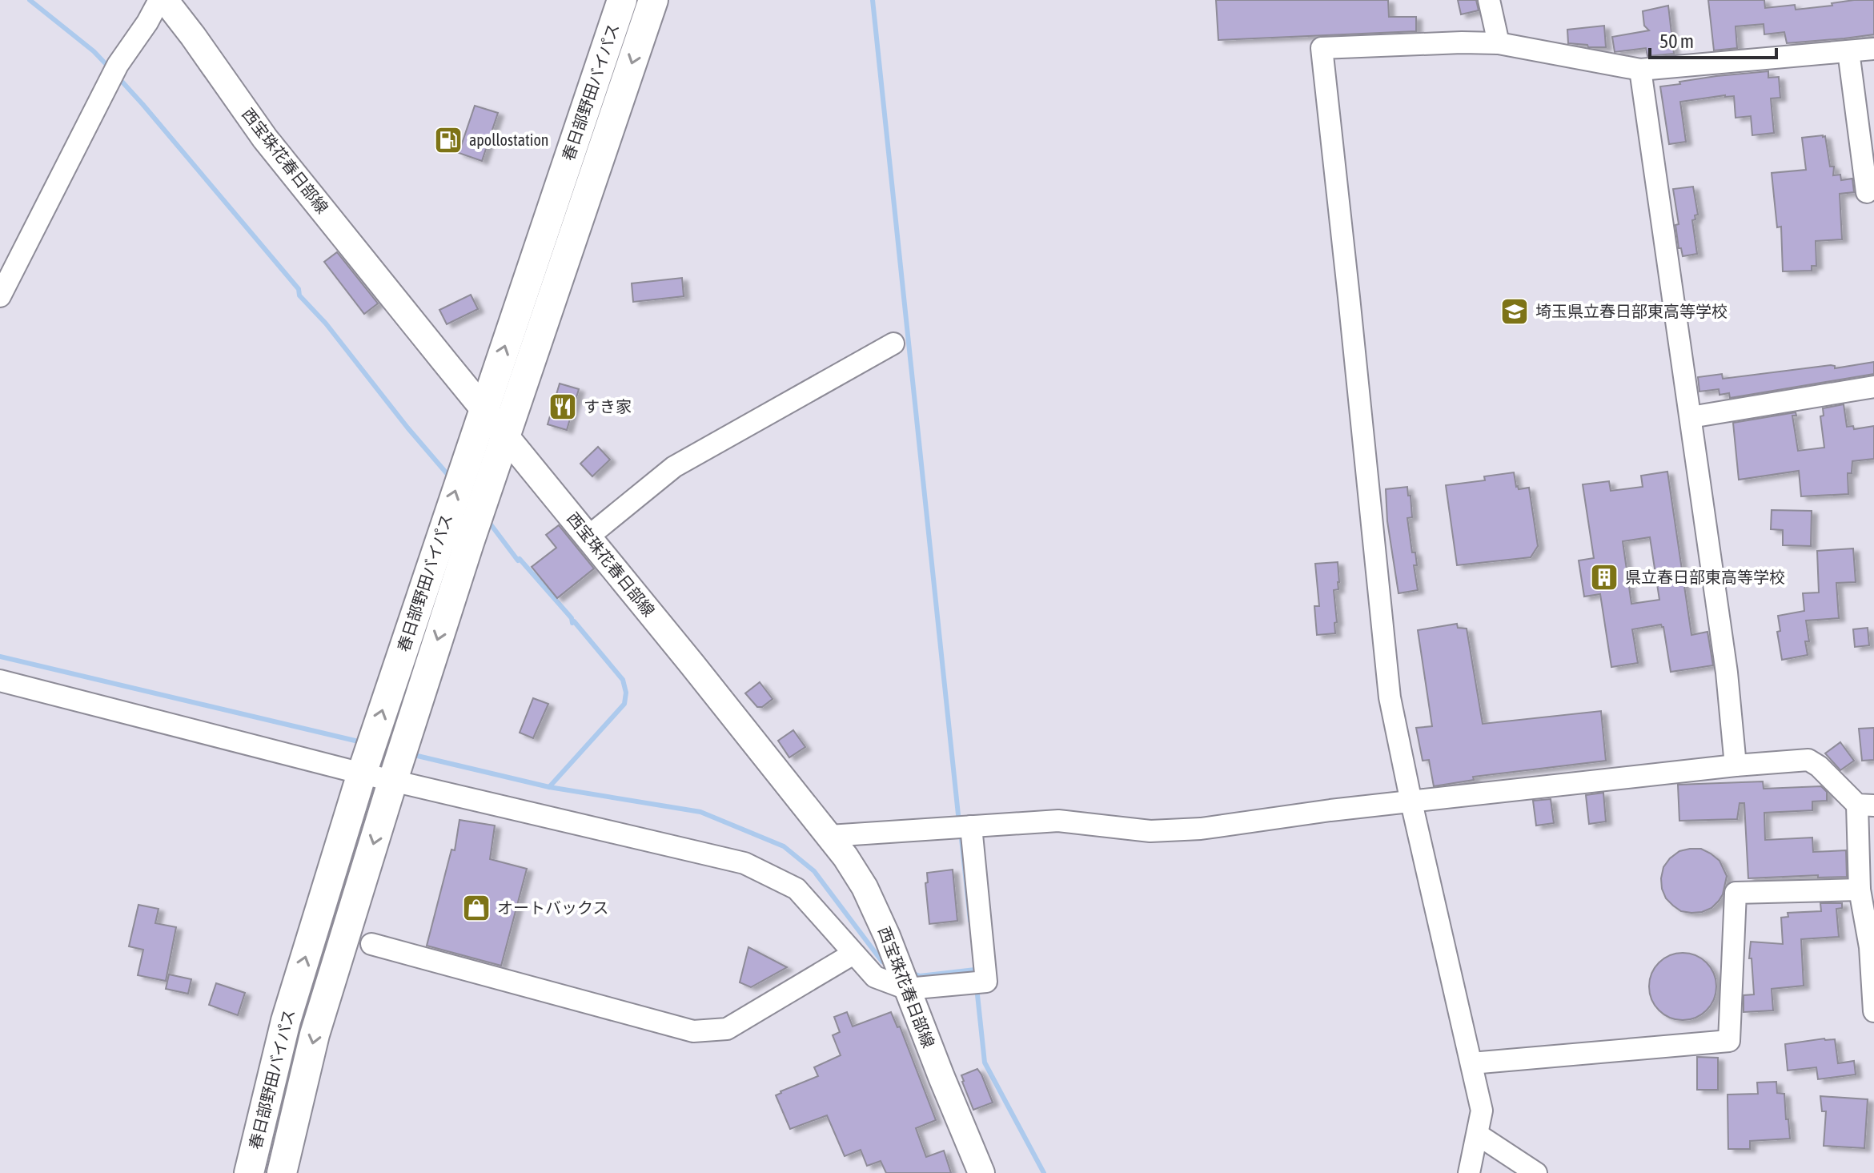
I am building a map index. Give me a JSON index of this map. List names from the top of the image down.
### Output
{
  "streets": {
    "highway": ["春日部野田バイパス"],
    "main road": ["西宝珠花春日部線"]
  },
  "crossings": [
    ["春日部野田バイパス", "西宝珠花春日部線"]
  ],
  "places": {
    "fuel station": ["apollostation"],
    "school or university": ["埼玉県立春日部東高等学校"],
    "restaurant": ["すき家"],
    "building": ["県立春日部東高等学校"],
    "shop": ["オートバックス"]
  },
  "scale_bar": "50 m"
}
